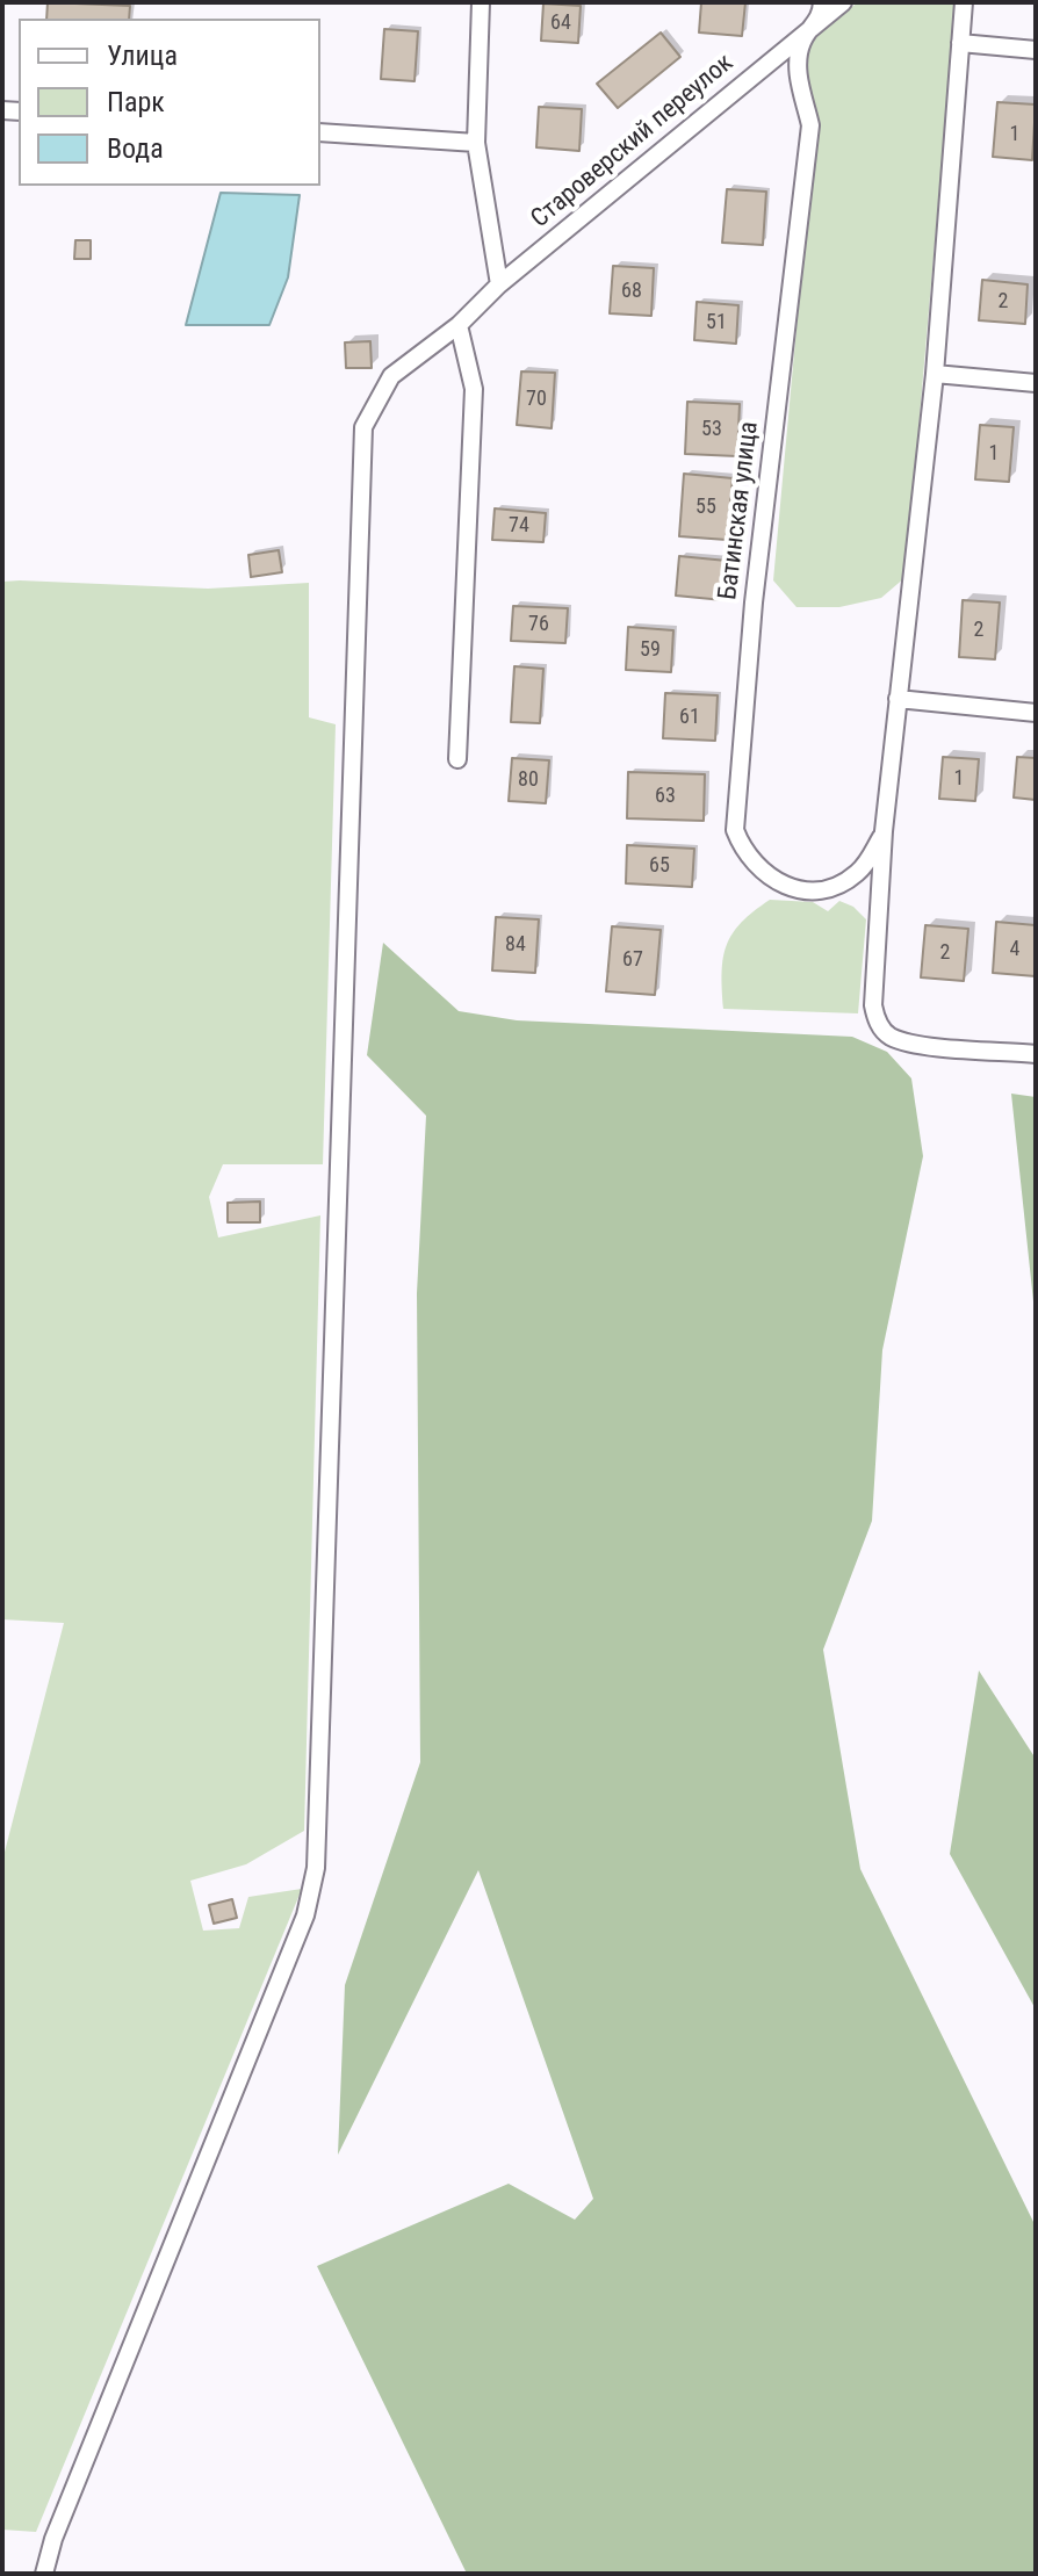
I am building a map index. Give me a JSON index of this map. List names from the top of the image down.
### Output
{
  "streets": {
    "street": ["Староверский переулок", "Батинская улица"]
  },
  "crossings": [
    ["Староверский переулок", "Батинская улица"]
  ],
  "house_numbers": [
    "64",
    "1",
    "68",
    "2",
    "51",
    "70",
    "53",
    "1",
    "55",
    "74",
    "76",
    "2",
    "59",
    "61",
    "1",
    "80",
    "63",
    "65",
    "84",
    "4",
    "2",
    "67"
  ],
  "legend": ["Улица", "Парк", "Вода"]
}
